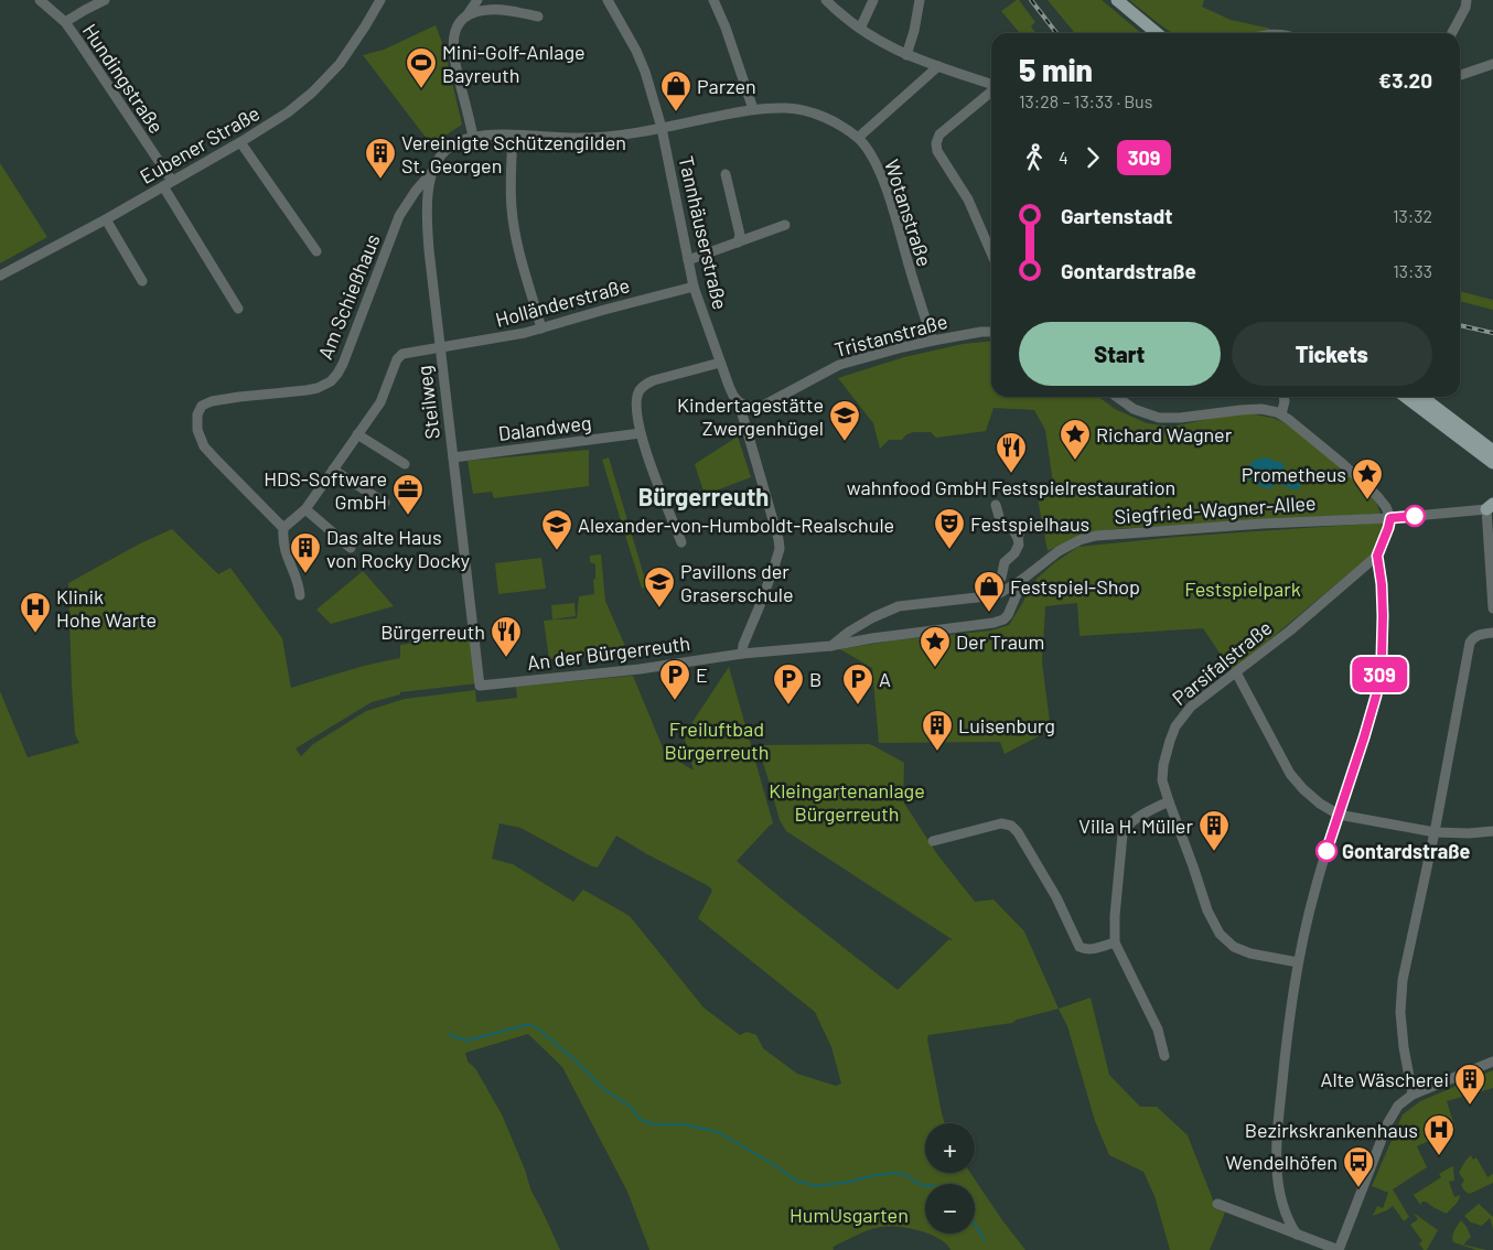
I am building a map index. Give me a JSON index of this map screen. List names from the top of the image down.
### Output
{
  "streets": {
    "street": [
      "Hundingstraße",
      "Eubener Straße",
      "Wotanstraße",
      "Tannhäuserstraße",
      "Am Schießhaus",
      "Holländerstraße",
      "Tristanstraße",
      "Steilweg",
      "Dalandweg",
      "Siegfried-Wagner-Allee",
      "An der Bürgerreuth",
      "Parsifalstraße"
    ]
  },
  "crossings": [
    ["Hundingstraße", "Eubener Straße"],
    ["Wotanstraße", "Tannhäuserstraße"],
    ["Wotanstraße", "Tristanstraße"],
    ["Wotanstraße", "Steilweg"],
    ["Tannhäuserstraße", "Holländerstraße"],
    ["Tannhäuserstraße", "Tristanstraße"],
    ["Tannhäuserstraße", "An der Bürgerreuth"],
    ["Am Schießhaus", "Steilweg"],
    ["Holländerstraße", "Steilweg"],
    ["Steilweg", "Dalandweg"],
    ["Steilweg", "An der Bürgerreuth"],
    ["Siegfried-Wagner-Allee", "An der Bürgerreuth"]
  ],
  "districts": ["Bürgerreuth"],
  "parks": [
    "Festspielpark",
    "Freiluftbad Bürgerreuth",
    "Kleingartenanlage Bürgerreuth",
    "HumUsgarten"
  ],
  "places": {
    "sports": ["Mini-Golf-Anlage Bayreuth"],
    "shop": ["Parzen", "Festspiel-Shop"],
    "building": [
      "Vereinigte Schützengilden St. Georgen",
      "Das alte Haus von Rocky Docky",
      "Luisenburg",
      "Villa H. Müller",
      "Alte Wäscherei"
    ],
    "school or university": ["Kindertagestätte Zwergenhügel", "Alexander-von-Humboldt-Realschule", "Pavillons der Graserschule"],
    "place": ["Richard Wagner", "Prometheus", "Der Traum"],
    "restaurant": ["wahnfood GmbH Festspielrestauration", "Bürgerreuth"],
    "office": ["HDS-Software GmbH"],
    "theatre": ["Festspielhaus"],
    "hospital": ["Klinik Hohe Warte", "Bezirkskrankenhaus"],
    "parking": ["E", "B", "A"],
    "other": ["Gontardstraße"],
    "bus stop": ["Wendelhöfen"]
  },
  "lines": ["bus line 309"],
  "page": {
    "on_map": "309",
    "heading": ["5 min", "13:28 – 13:33 · Bus", "€3.20"],
    "legs": ["4", "309"],
    "list": [
      {
        "name": "Gartenstadt",
        "value": "13:32"
      },
      {
        "name": "Gontardstraße",
        "value": "13:33"
      }
    ],
    "buttons": ["Start", "Tickets"],
    "map_buttons": ["+", "−"]
  }
}
